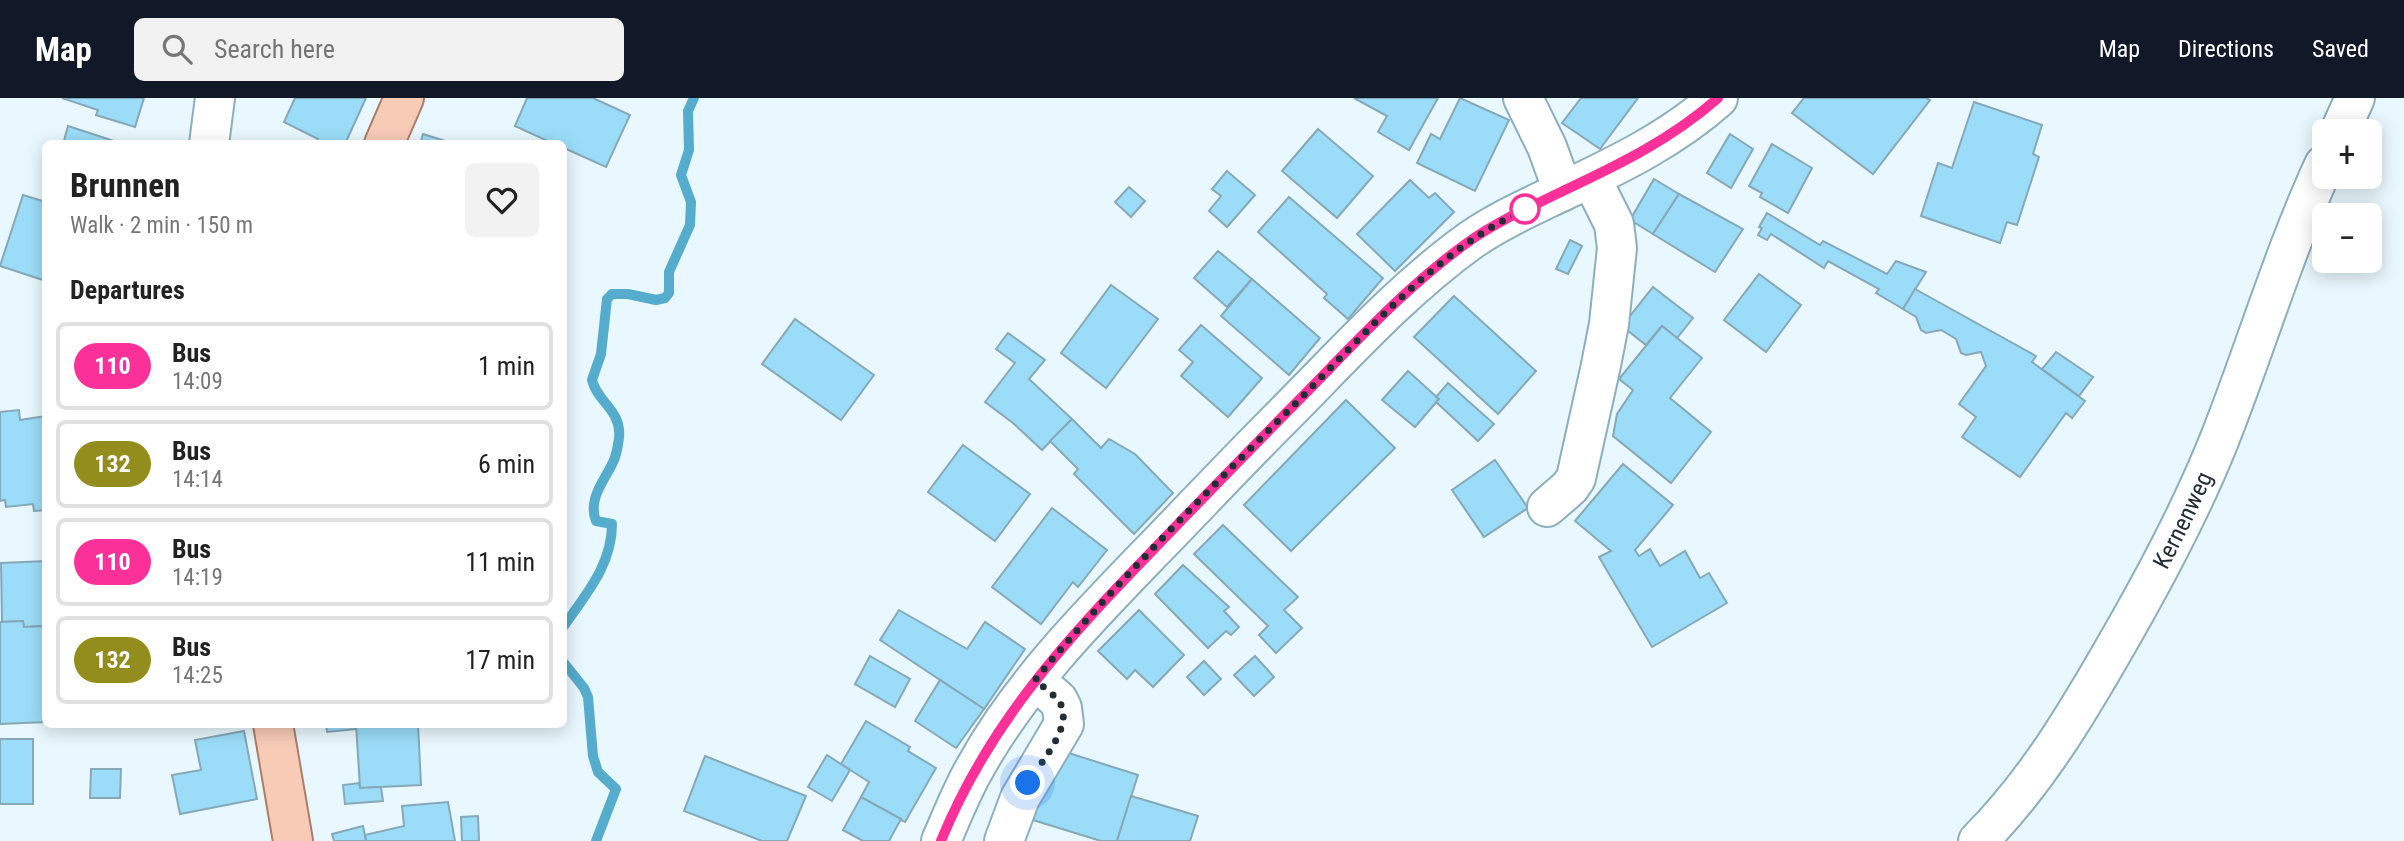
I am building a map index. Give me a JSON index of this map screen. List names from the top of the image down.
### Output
{
  "streets": {
    "street": ["Kernenweg"]
  },
  "lines": ["bus line 110"],
  "page": {
    "header": "Map",
    "search": "Search here",
    "nav": ["Map", "Directions", "Saved"],
    "map_buttons": ["+", "−"],
    "heading": [
      ["Brunnen", "Walk · 2 min · 150 m"],
      "Departures"
    ],
    "list": [
      {
        "mark": "110",
        "name": "Bus",
        "note": "14:09",
        "value": "1 min"
      },
      {
        "mark": "132",
        "name": "Bus",
        "note": "14:14",
        "value": "6 min"
      },
      {
        "mark": "110",
        "name": "Bus",
        "note": "14:19",
        "value": "11 min"
      },
      {
        "mark": "132",
        "name": "Bus",
        "note": "14:25",
        "value": "17 min"
      }
    ]
  }
}
